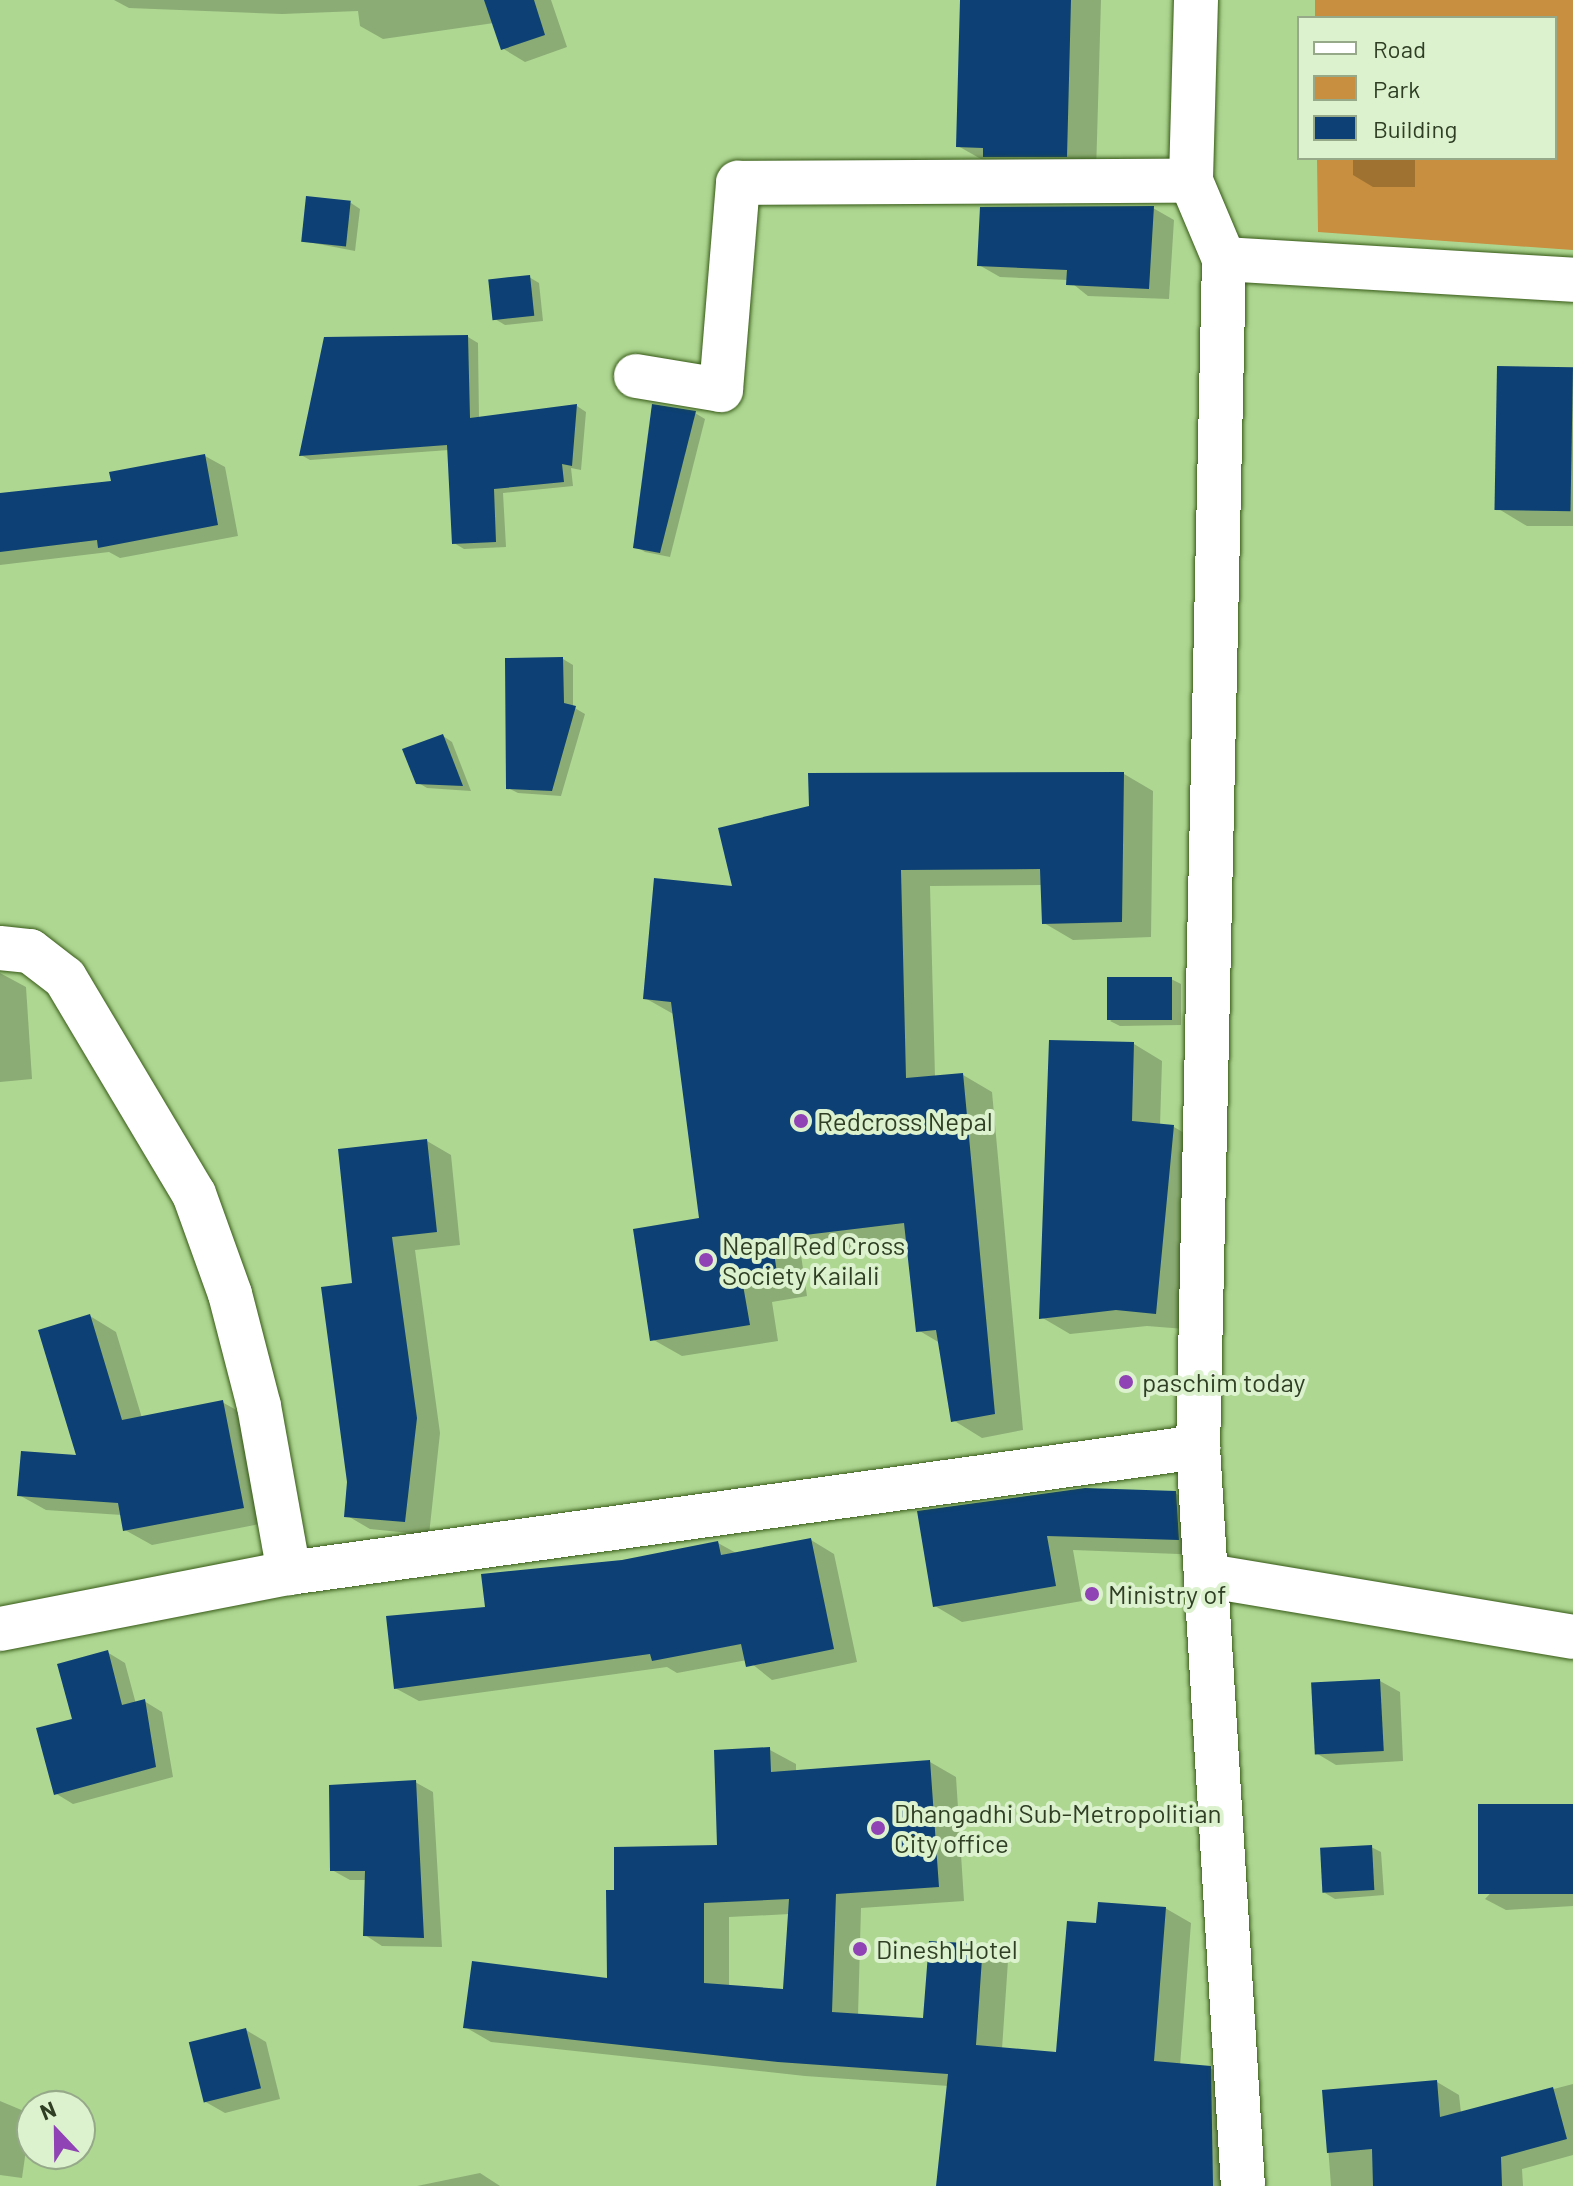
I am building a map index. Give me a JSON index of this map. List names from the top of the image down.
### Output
{
  "places": [
    "Redcross Nepal",
    "Nepal Red Cross Society Kailali",
    "paschim today",
    "Ministry of",
    "Dhangadhi Sub-Metropolitian City office",
    "Dinesh Hotel"
  ],
  "legend": ["Road", "Park", "Building"],
  "north": "top"
}
